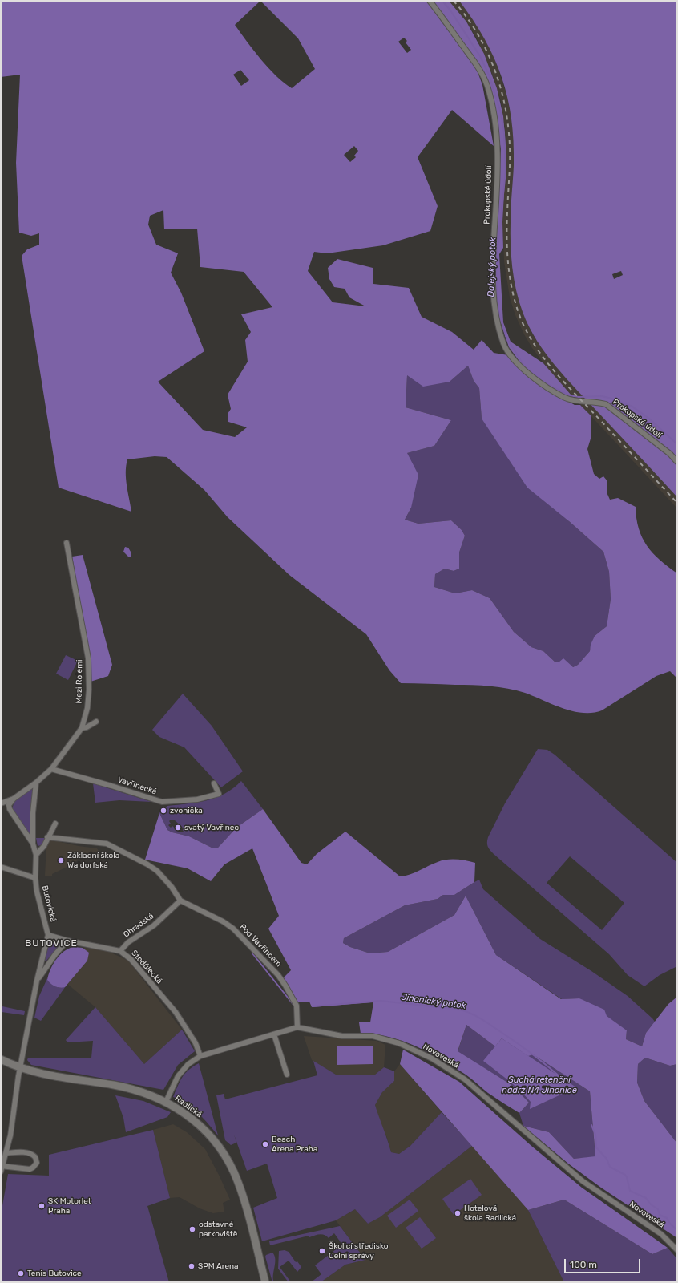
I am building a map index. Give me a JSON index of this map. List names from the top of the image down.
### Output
{
  "streets": {
    "main road": ["Radlická"],
    "street": [
      "Prokopské údolí",
      "Mezi Rolemi",
      "Vavřinecká",
      "Butovická",
      "Ohradská",
      "Pod Vavřincem",
      "Stodůlecká",
      "Novoveská"
    ]
  },
  "crossings": [
    ["Mezi Rolemi", "Vavřinecká"],
    ["Mezi Rolemi", "Butovická"],
    ["Butovická", "Stodůlecká"],
    ["Butovická", "Radlická"],
    ["Ohradská", "Pod Vavřincem"],
    ["Ohradská", "Stodůlecká"],
    ["Pod Vavřincem", "Novoveská"],
    ["Stodůlecká", "Novoveská"],
    ["Novoveská", "Radlická"]
  ],
  "districts": ["BUTOVICE"],
  "water": ["Dalejský potok", "Jinonický potok", "Suchá retenční nádrž N4 Jinonice"],
  "places": [
    "zvonička",
    "svatý Vavřinec",
    "Základní škola Waldorfská",
    "Beach Arena Praha",
    "SK Motorlet Praha",
    "Hotelová škola Radlická",
    "odstavné parkoviště",
    "Školicí středisko Celní správy",
    "SPM Arena",
    "Tenis Butovice"
  ],
  "scale_bar": "100 m"
}
